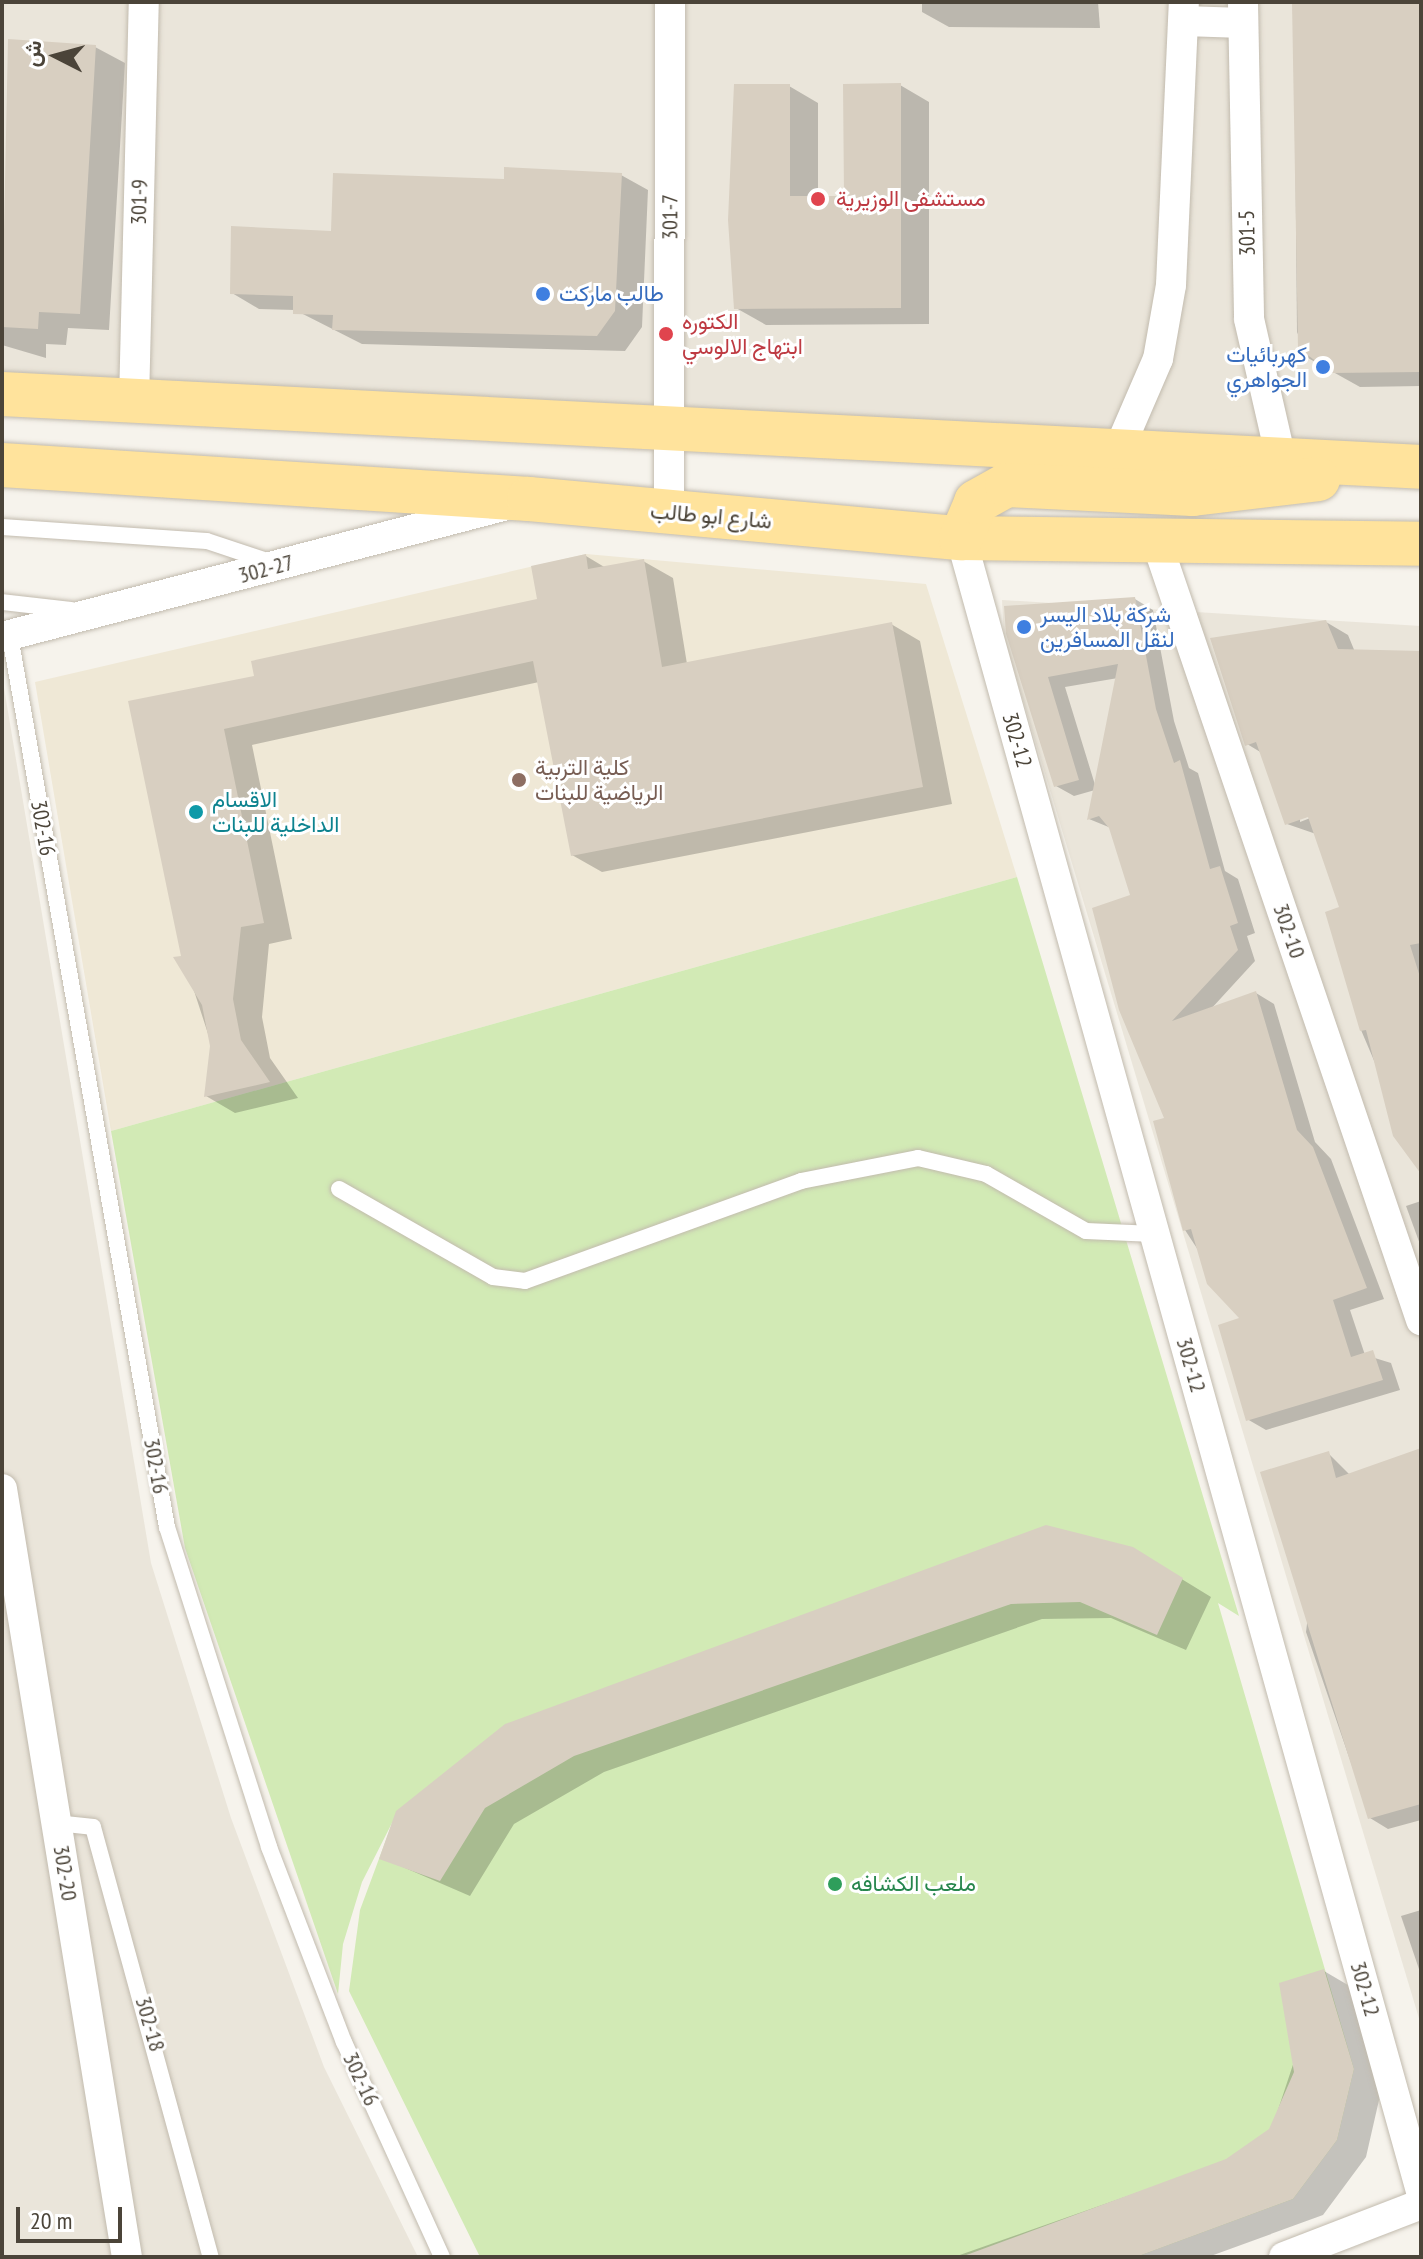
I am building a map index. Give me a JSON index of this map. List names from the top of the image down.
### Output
{
  "streets": {
    "main road": ["شارع ابو طالب"],
    "street": [
      "301-9",
      "301-7",
      "301-5",
      "302-27",
      "302-12",
      "302-10",
      "302-20"
    ],
    "lane": ["302-16", "302-18"]
  },
  "crossings": [
    ["301-7", "شارع ابو طالب"],
    ["شارع ابو طالب", "302-27"],
    ["شارع ابو طالب", "302-12"],
    ["شارع ابو طالب", "302-10"],
    ["302-27", "302-16"],
    ["302-20", "302-18"]
  ],
  "places": [
    "مستشفى الوزيرية",
    "طالب ماركت",
    "الكتوره ابتهاج الالوسي",
    "كهربائيات الجواهري",
    "شركة بلاد اليسر لنقل المسافرين",
    "كلية التربية الرياضية للبنات",
    "الاقسام الداخلية للبنات",
    "ملعب الكشافه"
  ],
  "scale_bar": "20 m",
  "north": "left"
}
